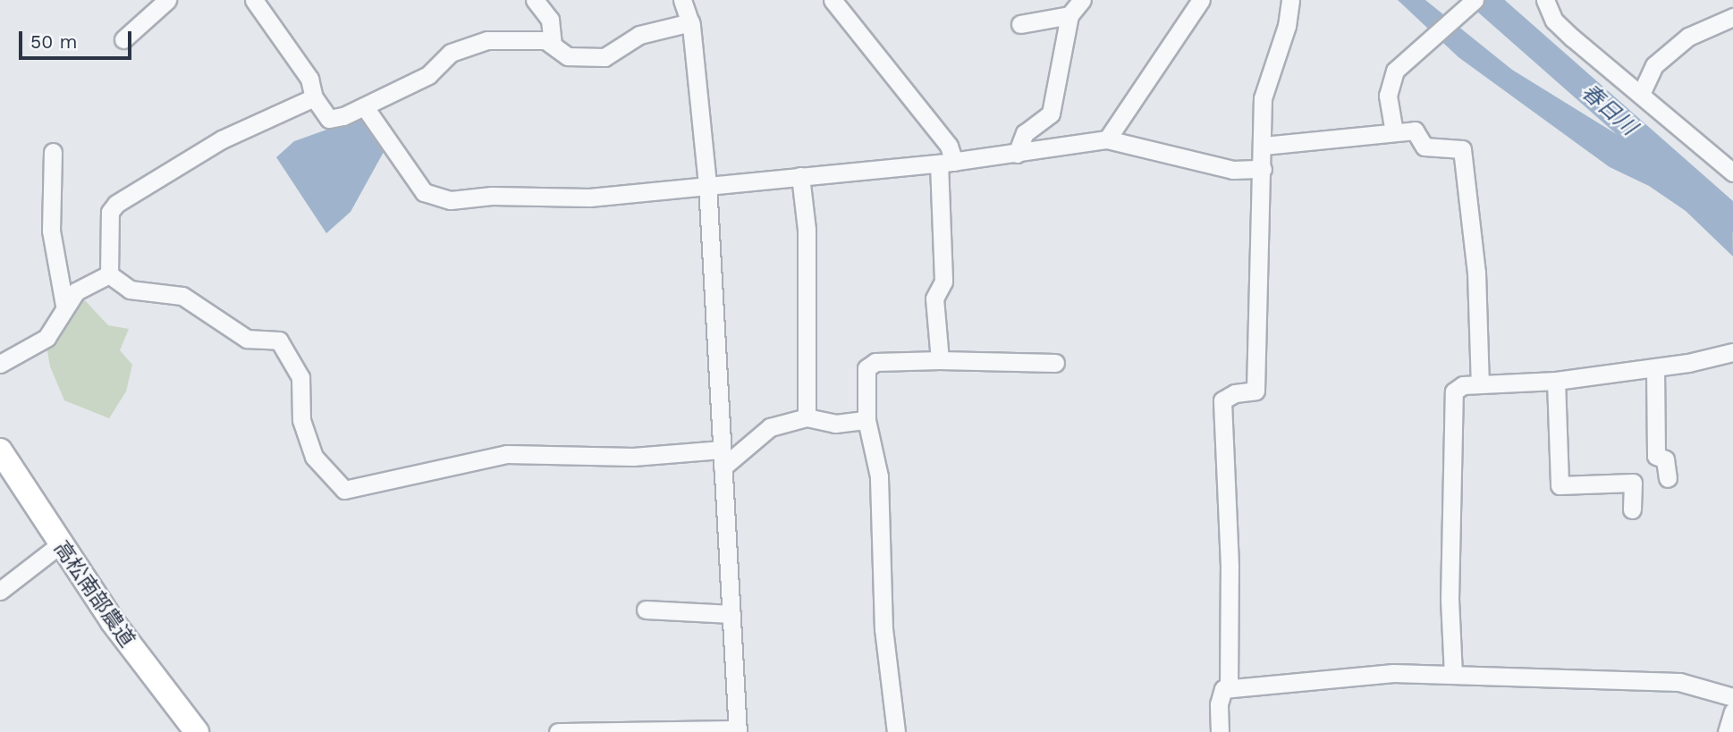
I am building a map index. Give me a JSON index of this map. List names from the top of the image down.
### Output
{
  "streets": {
    "street": ["高松南部農道"]
  },
  "water": ["春日川"],
  "scale_bar": "50 m"
}
